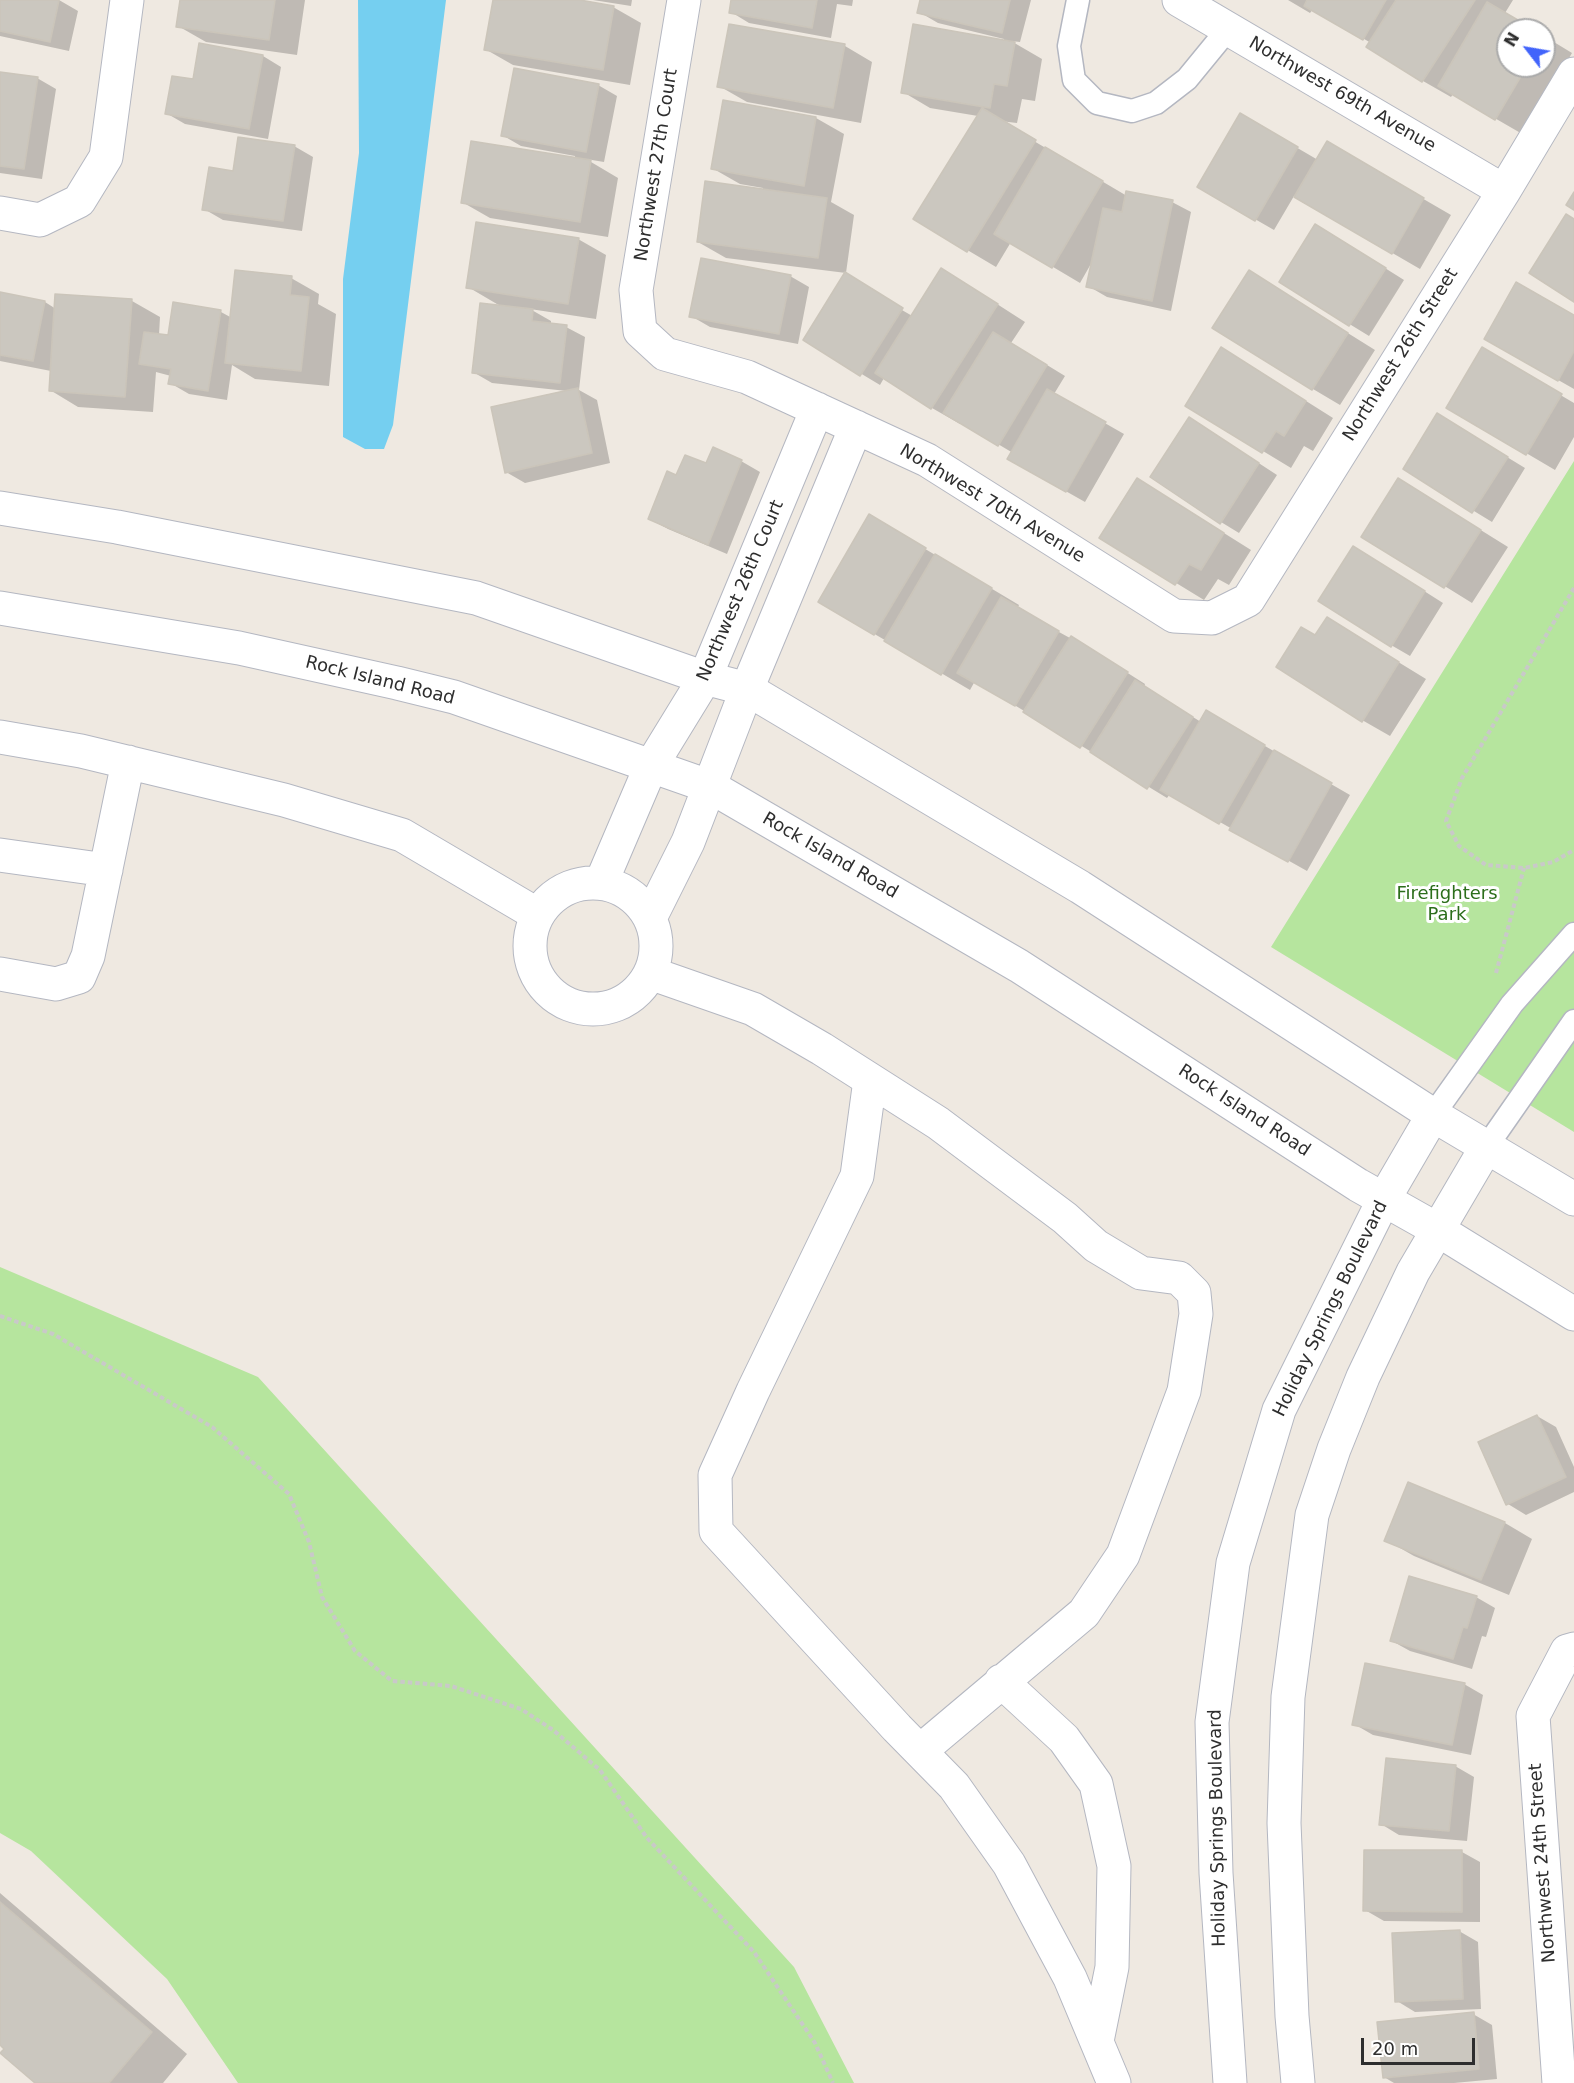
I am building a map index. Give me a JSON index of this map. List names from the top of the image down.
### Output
{
  "streets": {
    "street": [
      "Northwest 69th Avenue",
      "Northwest 27th Court",
      "Northwest 26th Street",
      "Northwest 70th Avenue",
      "Northwest 26th Court",
      "Rock Island Road",
      "Holiday Springs Boulevard",
      "Northwest 24th Street"
    ]
  },
  "crossings": [
    ["Northwest 69th Avenue", "Northwest 26th Street"],
    ["Northwest 27th Court", "Northwest 70th Avenue"],
    ["Northwest 26th Street", "Northwest 70th Avenue"],
    ["Northwest 70th Avenue", "Northwest 26th Court"],
    ["Northwest 26th Court", "Rock Island Road"],
    ["Rock Island Road", "Holiday Springs Boulevard"]
  ],
  "parks": ["Firefighters Park"],
  "scale_bar": "20 m",
  "north": "top left"
}
